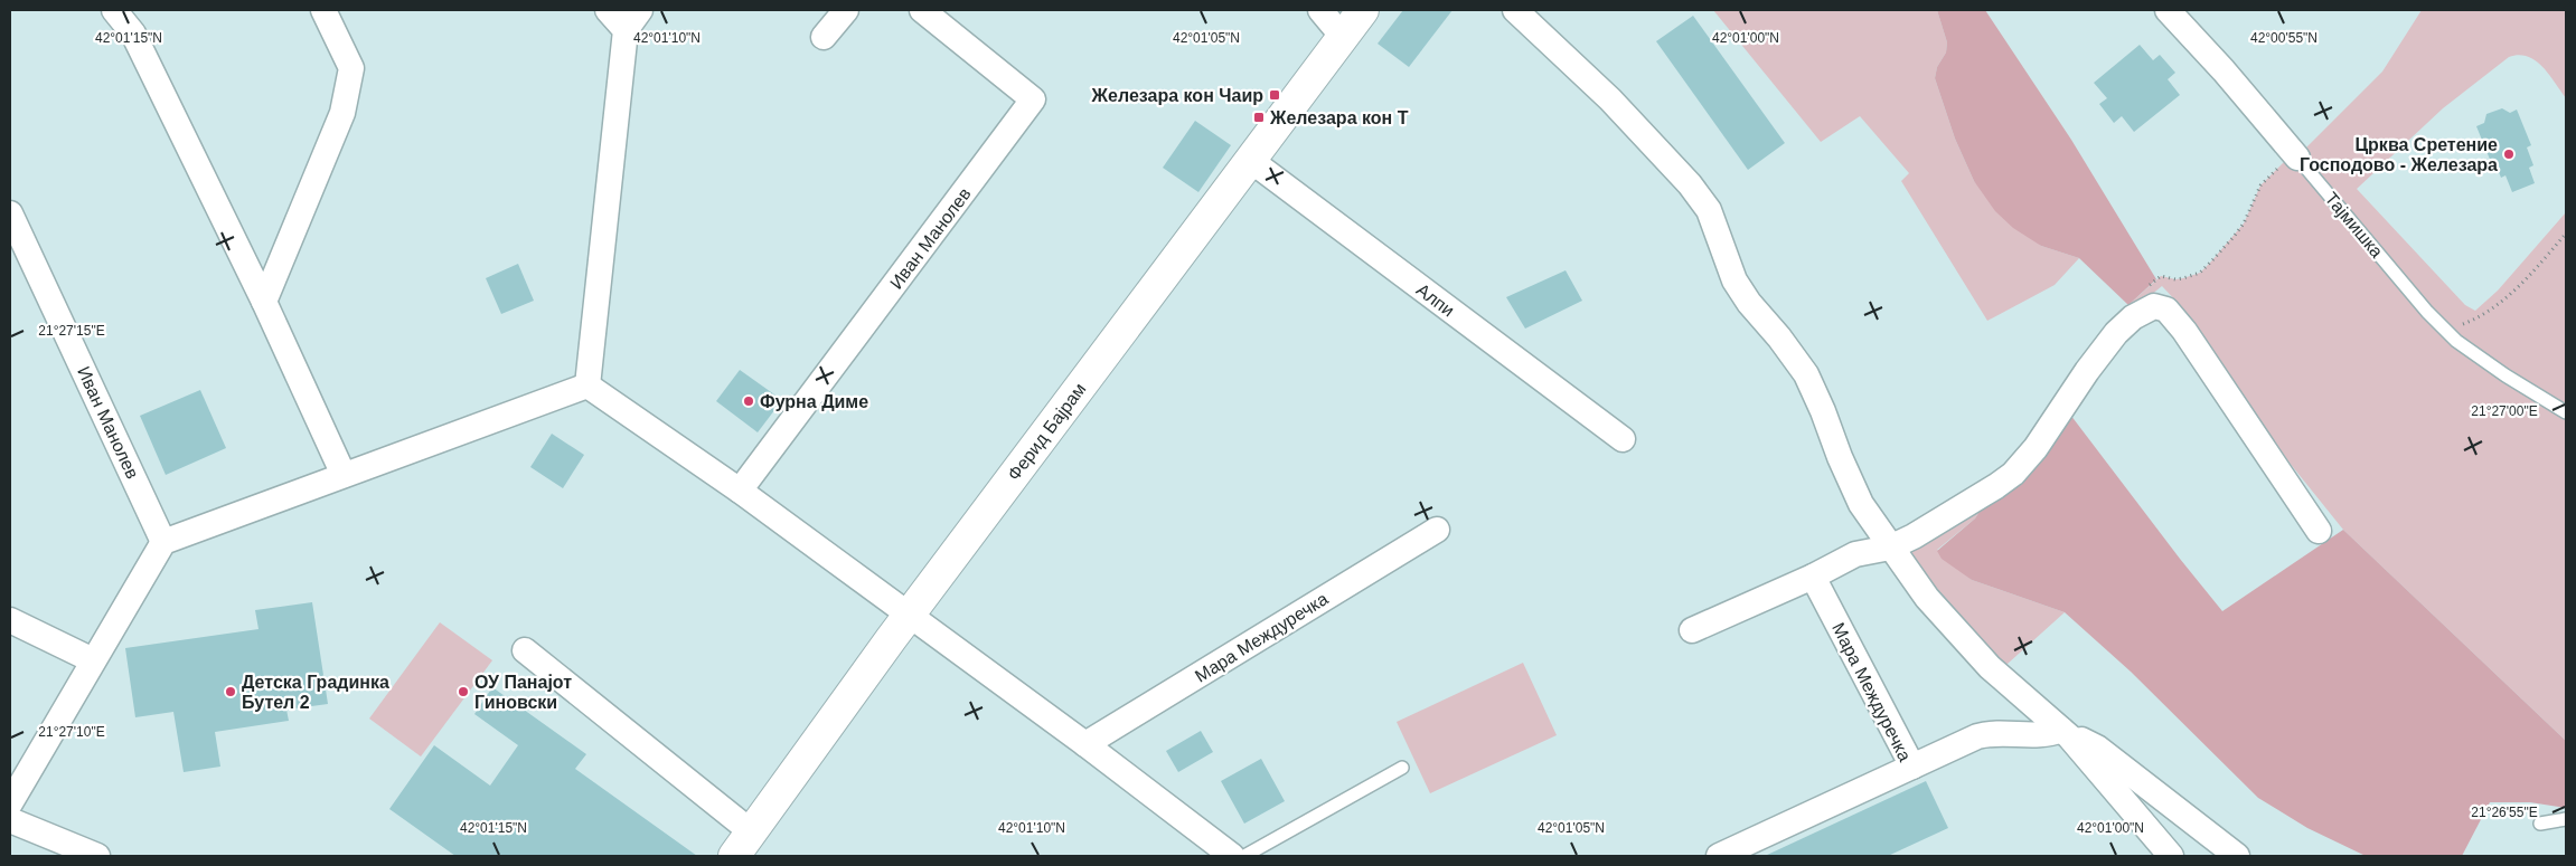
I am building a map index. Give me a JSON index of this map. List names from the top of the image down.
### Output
{
  "streets": {
    "street": [
      "Тајмишка",
      "Иван Манолев",
      "Алпи",
      "Ферид Бајрам",
      "Мара Междуречка"
    ]
  },
  "crossings": [
    ["Алпи", "Ферид Бајрам"]
  ],
  "places": {
    "transit": ["Железара кон Чаир", "Железара кон Т"],
    "other": [
      "Црква Сретение Господово - Железара",
      "Фурна Диме",
      "Детска Градинка Бутел 2",
      "ОУ Панајот Гиновски"
    ]
  },
  "coordinates": [
    "42°00'55\"N",
    "42°01'15\"N",
    "42°01'10\"N",
    "42°01'05\"N",
    "42°01'00\"N",
    "21°27'15\"E",
    "21°27'00\"E",
    "21°27'10\"E",
    "21°26'55\"E"
  ]
}
